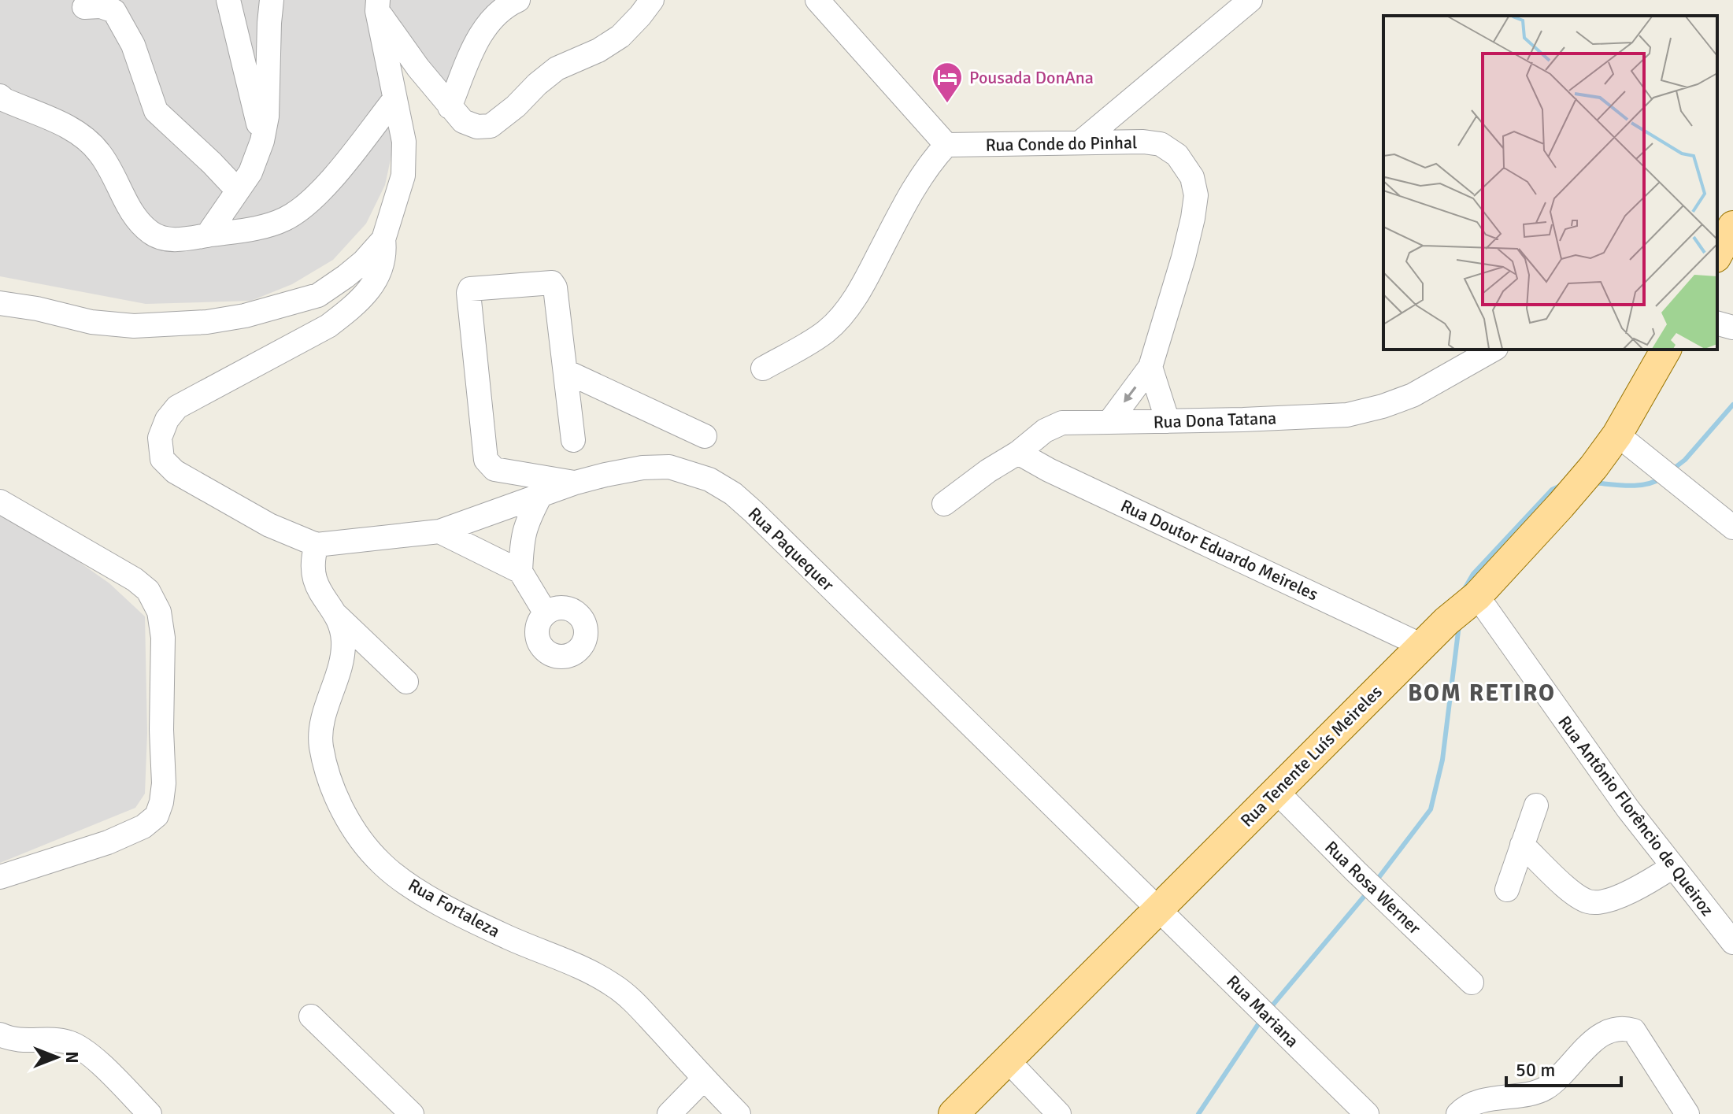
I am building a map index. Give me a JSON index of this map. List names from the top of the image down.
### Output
{
  "streets": {
    "main road": ["Rua Tenente Luís Meireles"],
    "street": [
      "Rua Conde do Pinhal",
      "Rua Dona Tatana",
      "Rua Paquequer",
      "Rua Doutor Eduardo Meireles",
      "Rua Antônio Florêncio de Queiroz",
      "Rua Rosa Werner",
      "Rua Fortaleza",
      "Rua Mariana"
    ]
  },
  "crossings": [
    ["Rua Conde do Pinhal", "Rua Dona Tatana"],
    ["Rua Dona Tatana", "Rua Doutor Eduardo Meireles"],
    ["Rua Paquequer", "Rua Tenente Luís Meireles"],
    ["Rua Paquequer", "Rua Fortaleza"],
    ["Rua Paquequer", "Rua Mariana"],
    ["Rua Doutor Eduardo Meireles", "Rua Tenente Luís Meireles"],
    ["Rua Tenente Luís Meireles", "Rua Antônio Florêncio de Queiroz"],
    ["Rua Tenente Luís Meireles", "Rua Rosa Werner"],
    ["Rua Tenente Luís Meireles", "Rua Mariana"]
  ],
  "districts": ["BOM RETIRO"],
  "places": {
    "hotel": ["Pousada DonAna"]
  },
  "scale_bar": "50 m",
  "north": "right"
}
